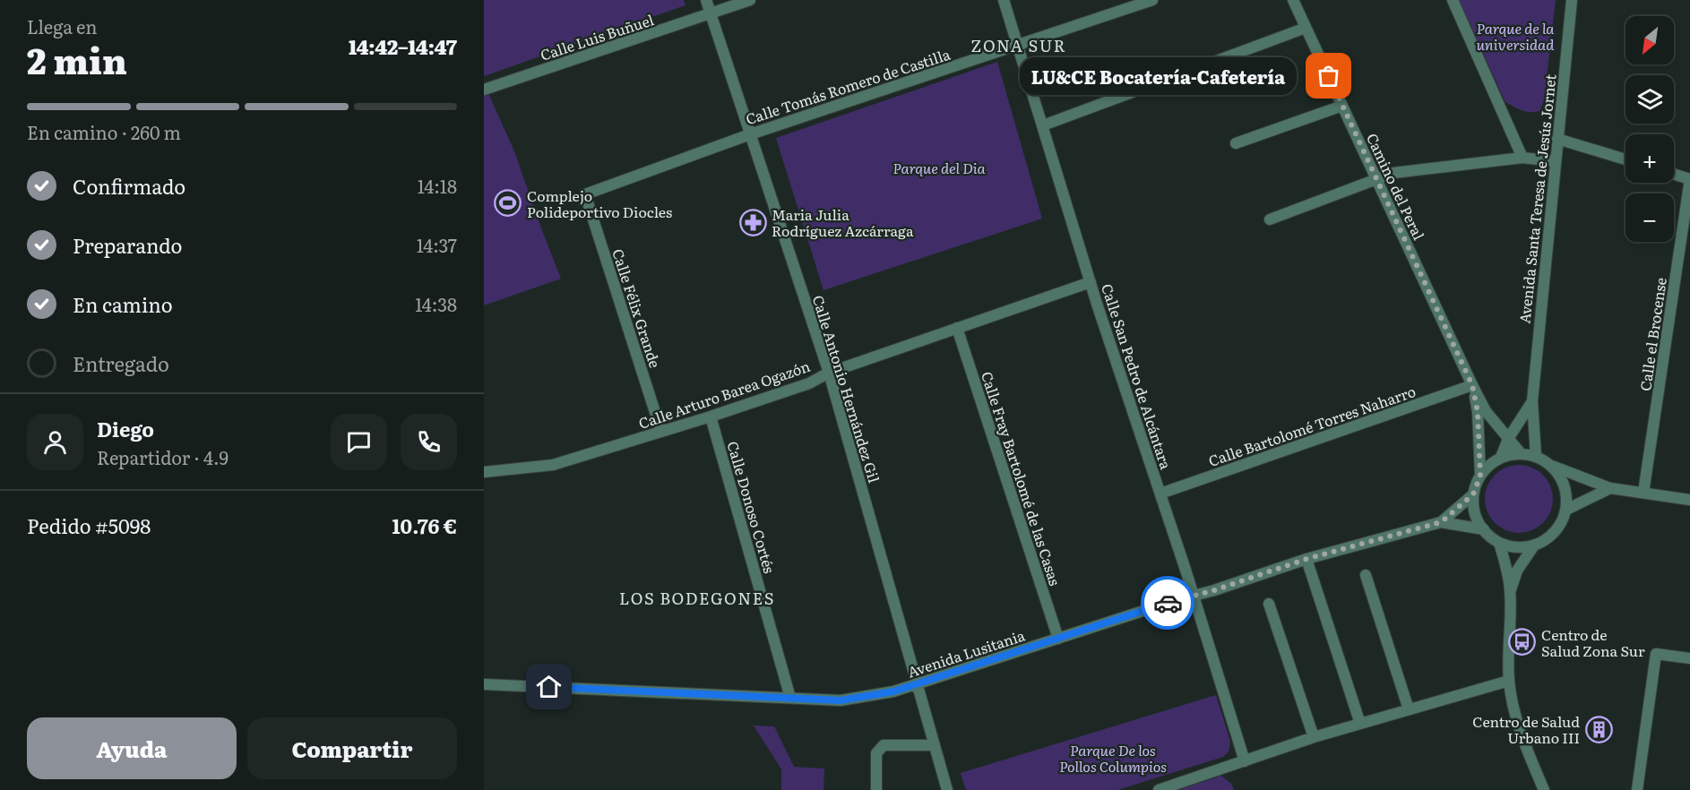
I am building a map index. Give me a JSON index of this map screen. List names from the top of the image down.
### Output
{
  "streets": {
    "street": [
      "Calle Luis Buñuel",
      "Calle Tomás Romero de Castilla",
      "Camino del Peral",
      "Avenida Santa Teresa de Jesús Jornet",
      "Calle Félix Grande",
      "Calle el Brocense",
      "Calle San Pedro de Alcántara",
      "Calle Antonio Hernández Gil",
      "Calle Arturo Barea Ogazón",
      "Calle Bartolomé Torres Naharro",
      "Calle Fray Bartolomé de las Casas",
      "Calle Donoso Cortés",
      "Avenida Lusitania"
    ]
  },
  "crossings": [
    ["Calle Luis Buñuel", "Calle Antonio Hernández Gil"],
    ["Calle Tomás Romero de Castilla", "Calle Félix Grande"],
    ["Calle Tomás Romero de Castilla", "Calle San Pedro de Alcántara"],
    ["Calle Tomás Romero de Castilla", "Calle Antonio Hernández Gil"],
    ["Camino del Peral", "Avenida Santa Teresa de Jesús Jornet"],
    ["Camino del Peral", "Calle Bartolomé Torres Naharro"],
    ["Camino del Peral", "Avenida Lusitania"],
    ["Avenida Santa Teresa de Jesús Jornet", "Avenida Lusitania"],
    ["Calle Félix Grande", "Calle Arturo Barea Ogazón"],
    ["Calle San Pedro de Alcántara", "Calle Arturo Barea Ogazón"],
    ["Calle San Pedro de Alcántara", "Calle Bartolomé Torres Naharro"],
    ["Calle San Pedro de Alcántara", "Avenida Lusitania"],
    ["Calle Antonio Hernández Gil", "Calle Arturo Barea Ogazón"],
    ["Calle Antonio Hernández Gil", "Avenida Lusitania"],
    ["Calle Arturo Barea Ogazón", "Calle Fray Bartolomé de las Casas"],
    ["Calle Arturo Barea Ogazón", "Calle Donoso Cortés"],
    ["Calle Fray Bartolomé de las Casas", "Avenida Lusitania"],
    ["Calle Donoso Cortés", "Avenida Lusitania"]
  ],
  "districts": ["ZONA SUR", "LOS BODEGONES"],
  "parks": ["Parque de la universidad", "Parque del Dia", "Parque De los Pollos Columpios"],
  "places": {
    "other": ["LU&CE Bocatería-Cafetería"],
    "sports": ["Complejo Polideportivo Diocles"],
    "pharmacy": ["Maria Julia Rodríguez Azcárraga"],
    "bus stop": ["Centro de Salud Zona Sur"],
    "building": ["Centro de Salud Urbano III"]
  },
  "north": "bottom left",
  "page": {
    "heading": ["2 min", "Llega en", "14:42–14:47"],
    "panel": [
      "Diego",
      "Repartidor · 4.9",
      "Pedido #5098",
      "10.76 €"
    ],
    "map_buttons": ["+", "−"],
    "bubble": "LU&CE Bocatería-Cafetería",
    "bar": "En camino · 260 m",
    "list": [
      ["Confirmado", "14:18"],
      ["Preparando", "14:37"],
      ["En camino", "14:38"],
      "Entregado"
    ],
    "buttons": ["Ayuda", "Compartir"]
  }
}
